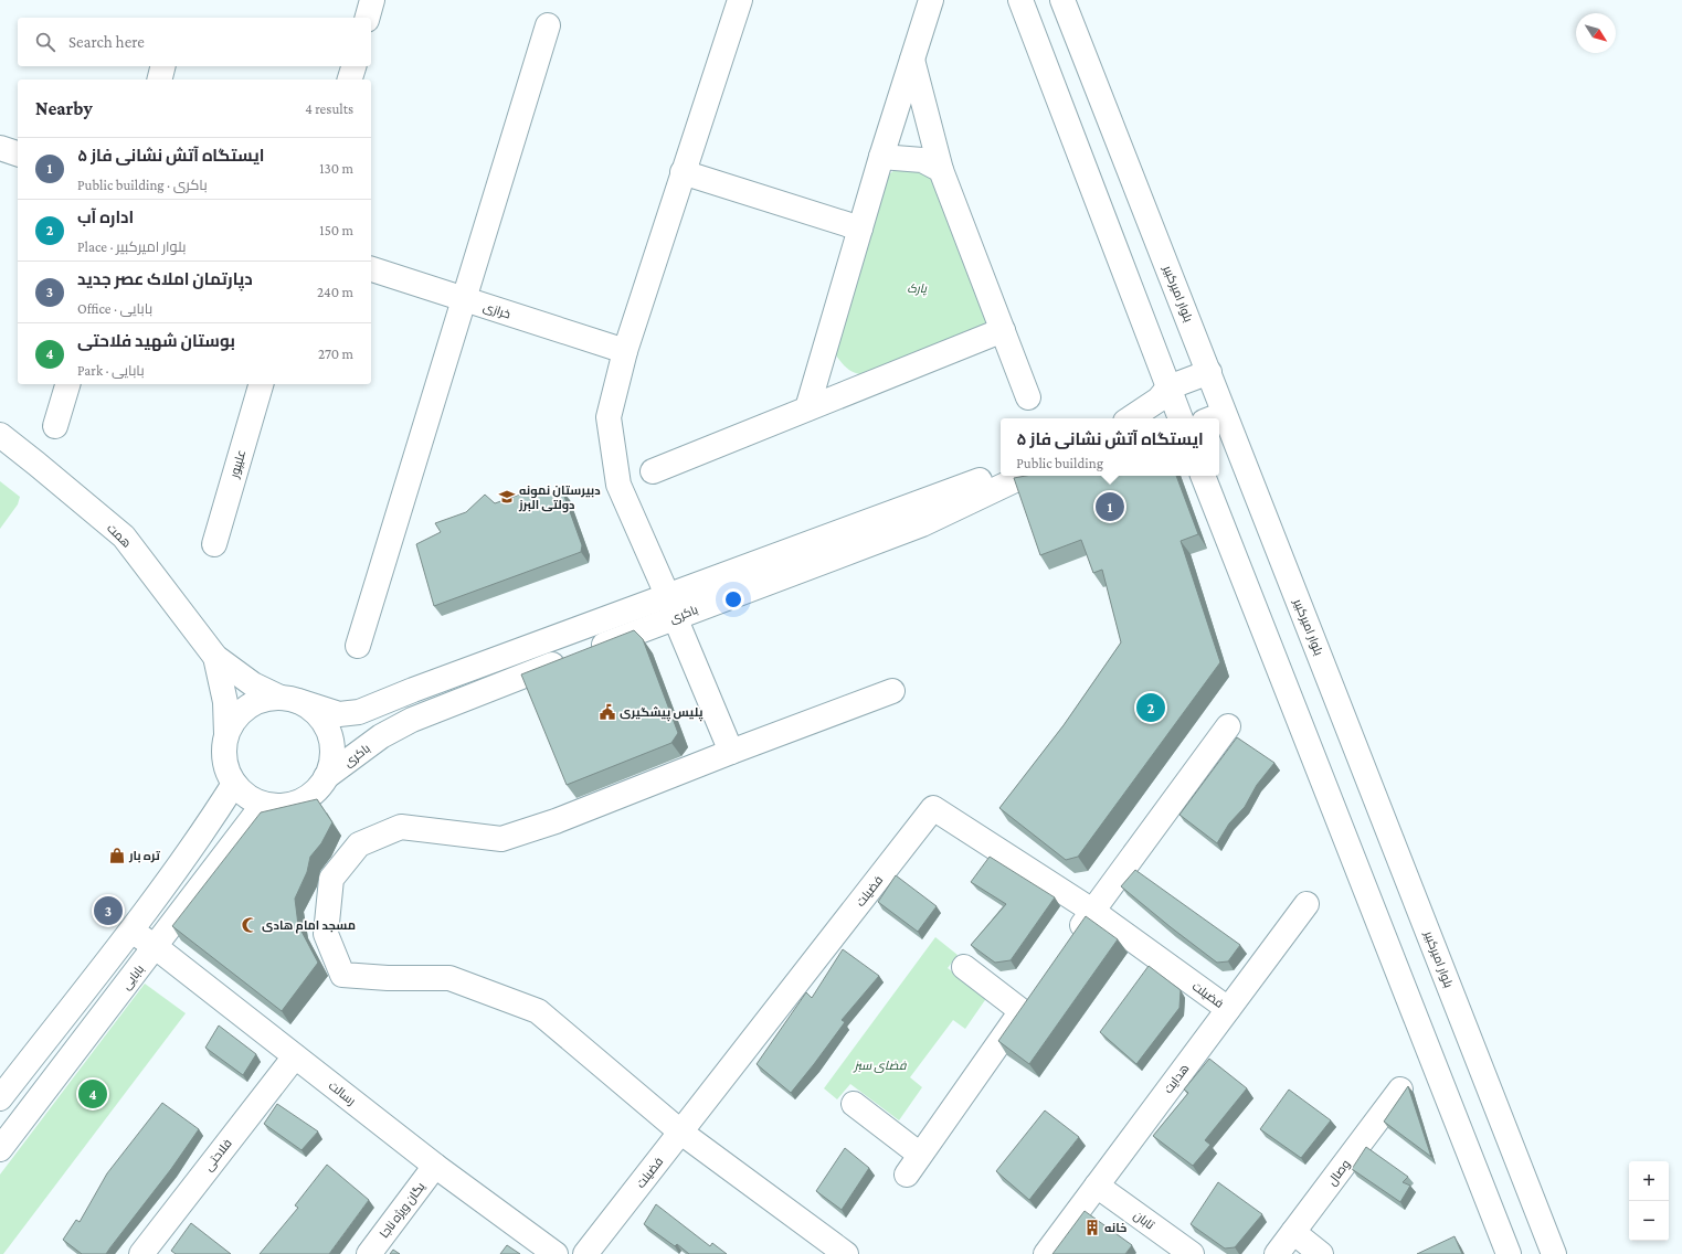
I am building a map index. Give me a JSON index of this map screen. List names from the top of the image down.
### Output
{
  "streets": {
    "street": [
      "بلوار امیرکبیر",
      "خرازی",
      "علیپور",
      "همت",
      "باکری",
      "فضیلت",
      "بابایی",
      "هدایت",
      "رسالت",
      "فلاحتی",
      "وصال",
      "یگان ویژه ناجا",
      "تابان"
    ]
  },
  "crossings": [
    ["باکری", "بابایی"],
    ["فضیلت", "هدایت"],
    ["بابایی", "رسالت"],
    ["هدایت", "تابان"],
    ["رسالت", "فلاحتی"],
    ["رسالت", "یگان ویژه ناجا"]
  ],
  "parks": ["پارک", "فضای سبز"],
  "places": {
    "school or university": ["دبیرستان نمونه دولتی البرز"],
    "public building": ["پلیس پیشگیری"],
    "shop": ["تره بار"],
    "mosque": ["مسجد امام هادی"],
    "building": ["خانه"]
  },
  "north": "bottom right",
  "page": {
    "search": "Search here",
    "heading": ["Nearby", "4 results"],
    "list": [
      {
        "mark": "1",
        "name": "ایستگاه آتش نشانی فاز ۵",
        "note": "Public building · باکری",
        "value": "130 m"
      },
      {
        "mark": "2",
        "name": "اداره آب",
        "note": "Place · بلوار امیرکبیر",
        "value": "150 m"
      },
      {
        "mark": "3",
        "name": "دپارتمان املاک عصر جدید",
        "note": "Office · بابایی",
        "value": "240 m"
      },
      {
        "mark": "4",
        "name": "بوستان شهید فلاحتی",
        "note": "Park · بابایی",
        "value": "270 m"
      }
    ],
    "popup": ["ایستگاه آتش نشانی فاز ۵", "Public building"],
    "pins": [
      "1",
      "2",
      "3",
      "4"
    ],
    "map_buttons": ["+", "−"]
  }
}
